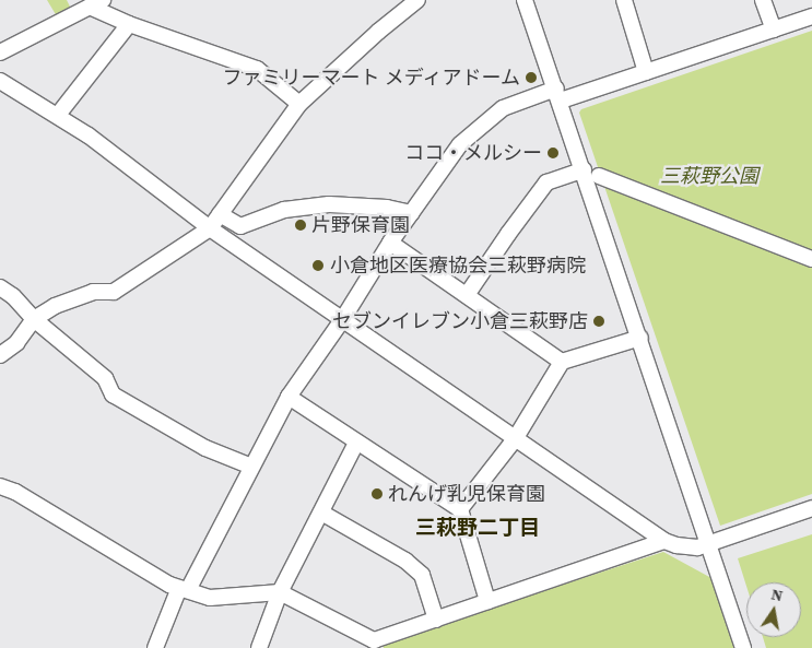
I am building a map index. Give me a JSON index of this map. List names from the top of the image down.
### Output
{
  "districts": ["三萩野二丁目"],
  "parks": ["三萩野公園"],
  "places": [
    "ファミリーマート メディアドーム",
    "ココ・メルシー",
    "片野保育園",
    "小倉地区医療協会三萩野病院",
    "セブンイレブン小倉三萩野店",
    "れんげ乳児保育園"
  ],
  "north": "top"
}
